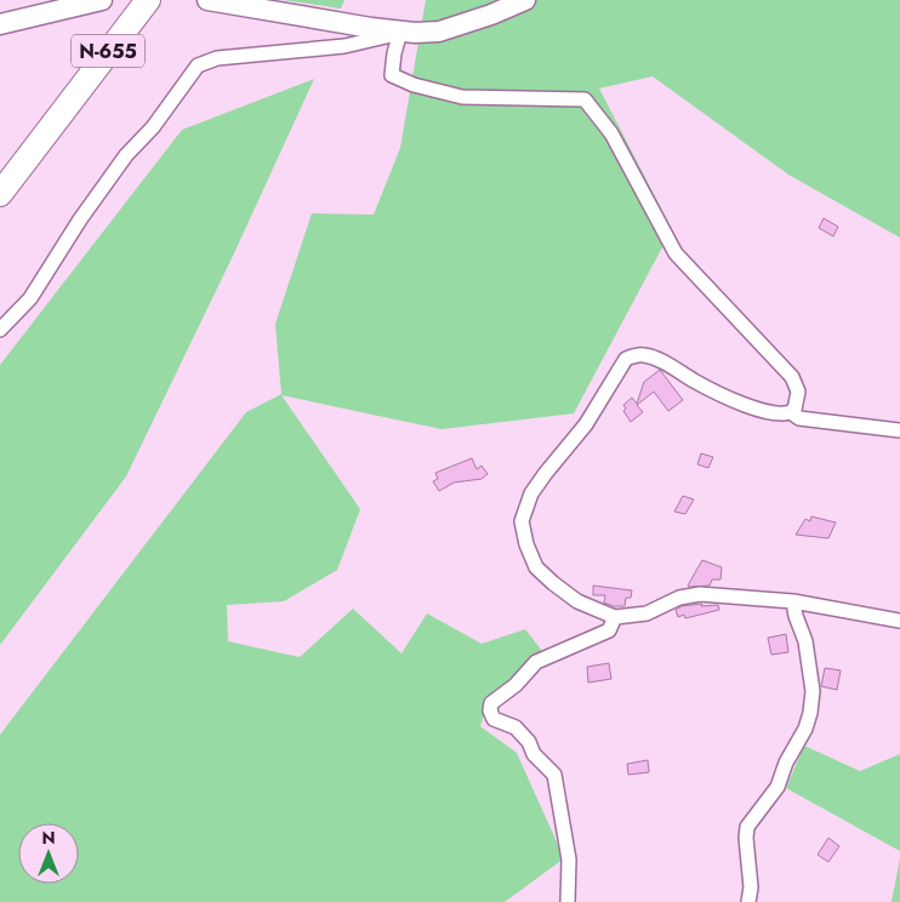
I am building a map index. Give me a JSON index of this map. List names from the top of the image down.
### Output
{
  "streets": {
    "highway": ["N-655"]
  },
  "north": "top"
}
